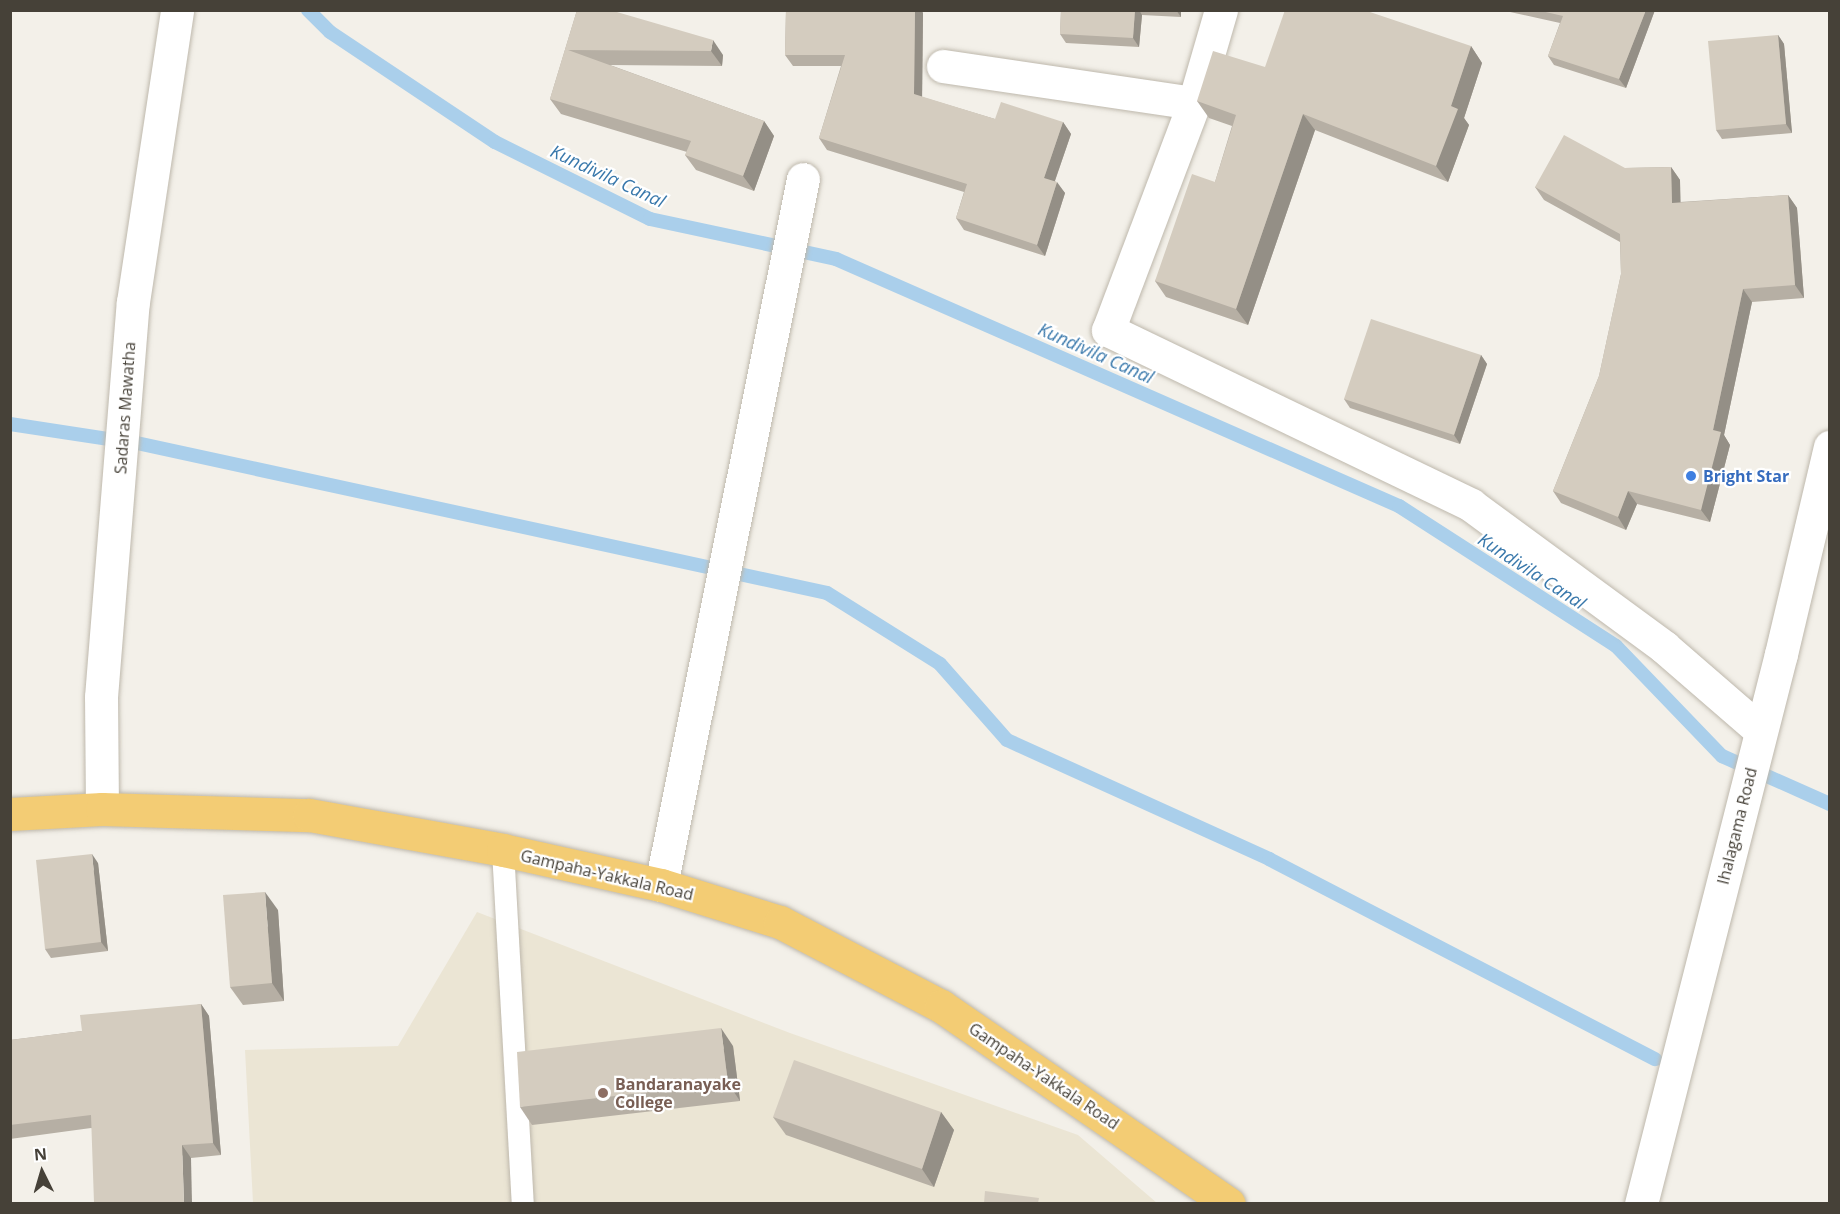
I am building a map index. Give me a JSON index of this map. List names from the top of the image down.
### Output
{
  "streets": {
    "highway": ["Gampaha-Yakkala Road"],
    "street": ["Sadaras Mawatha", "Ihalagama Road"]
  },
  "crossings": [
    ["Sadaras Mawatha", "Gampaha-Yakkala Road"]
  ],
  "water": ["Kundivila Canal"],
  "places": ["Bright Star", "Bandaranayake College"],
  "north": "top"
}
